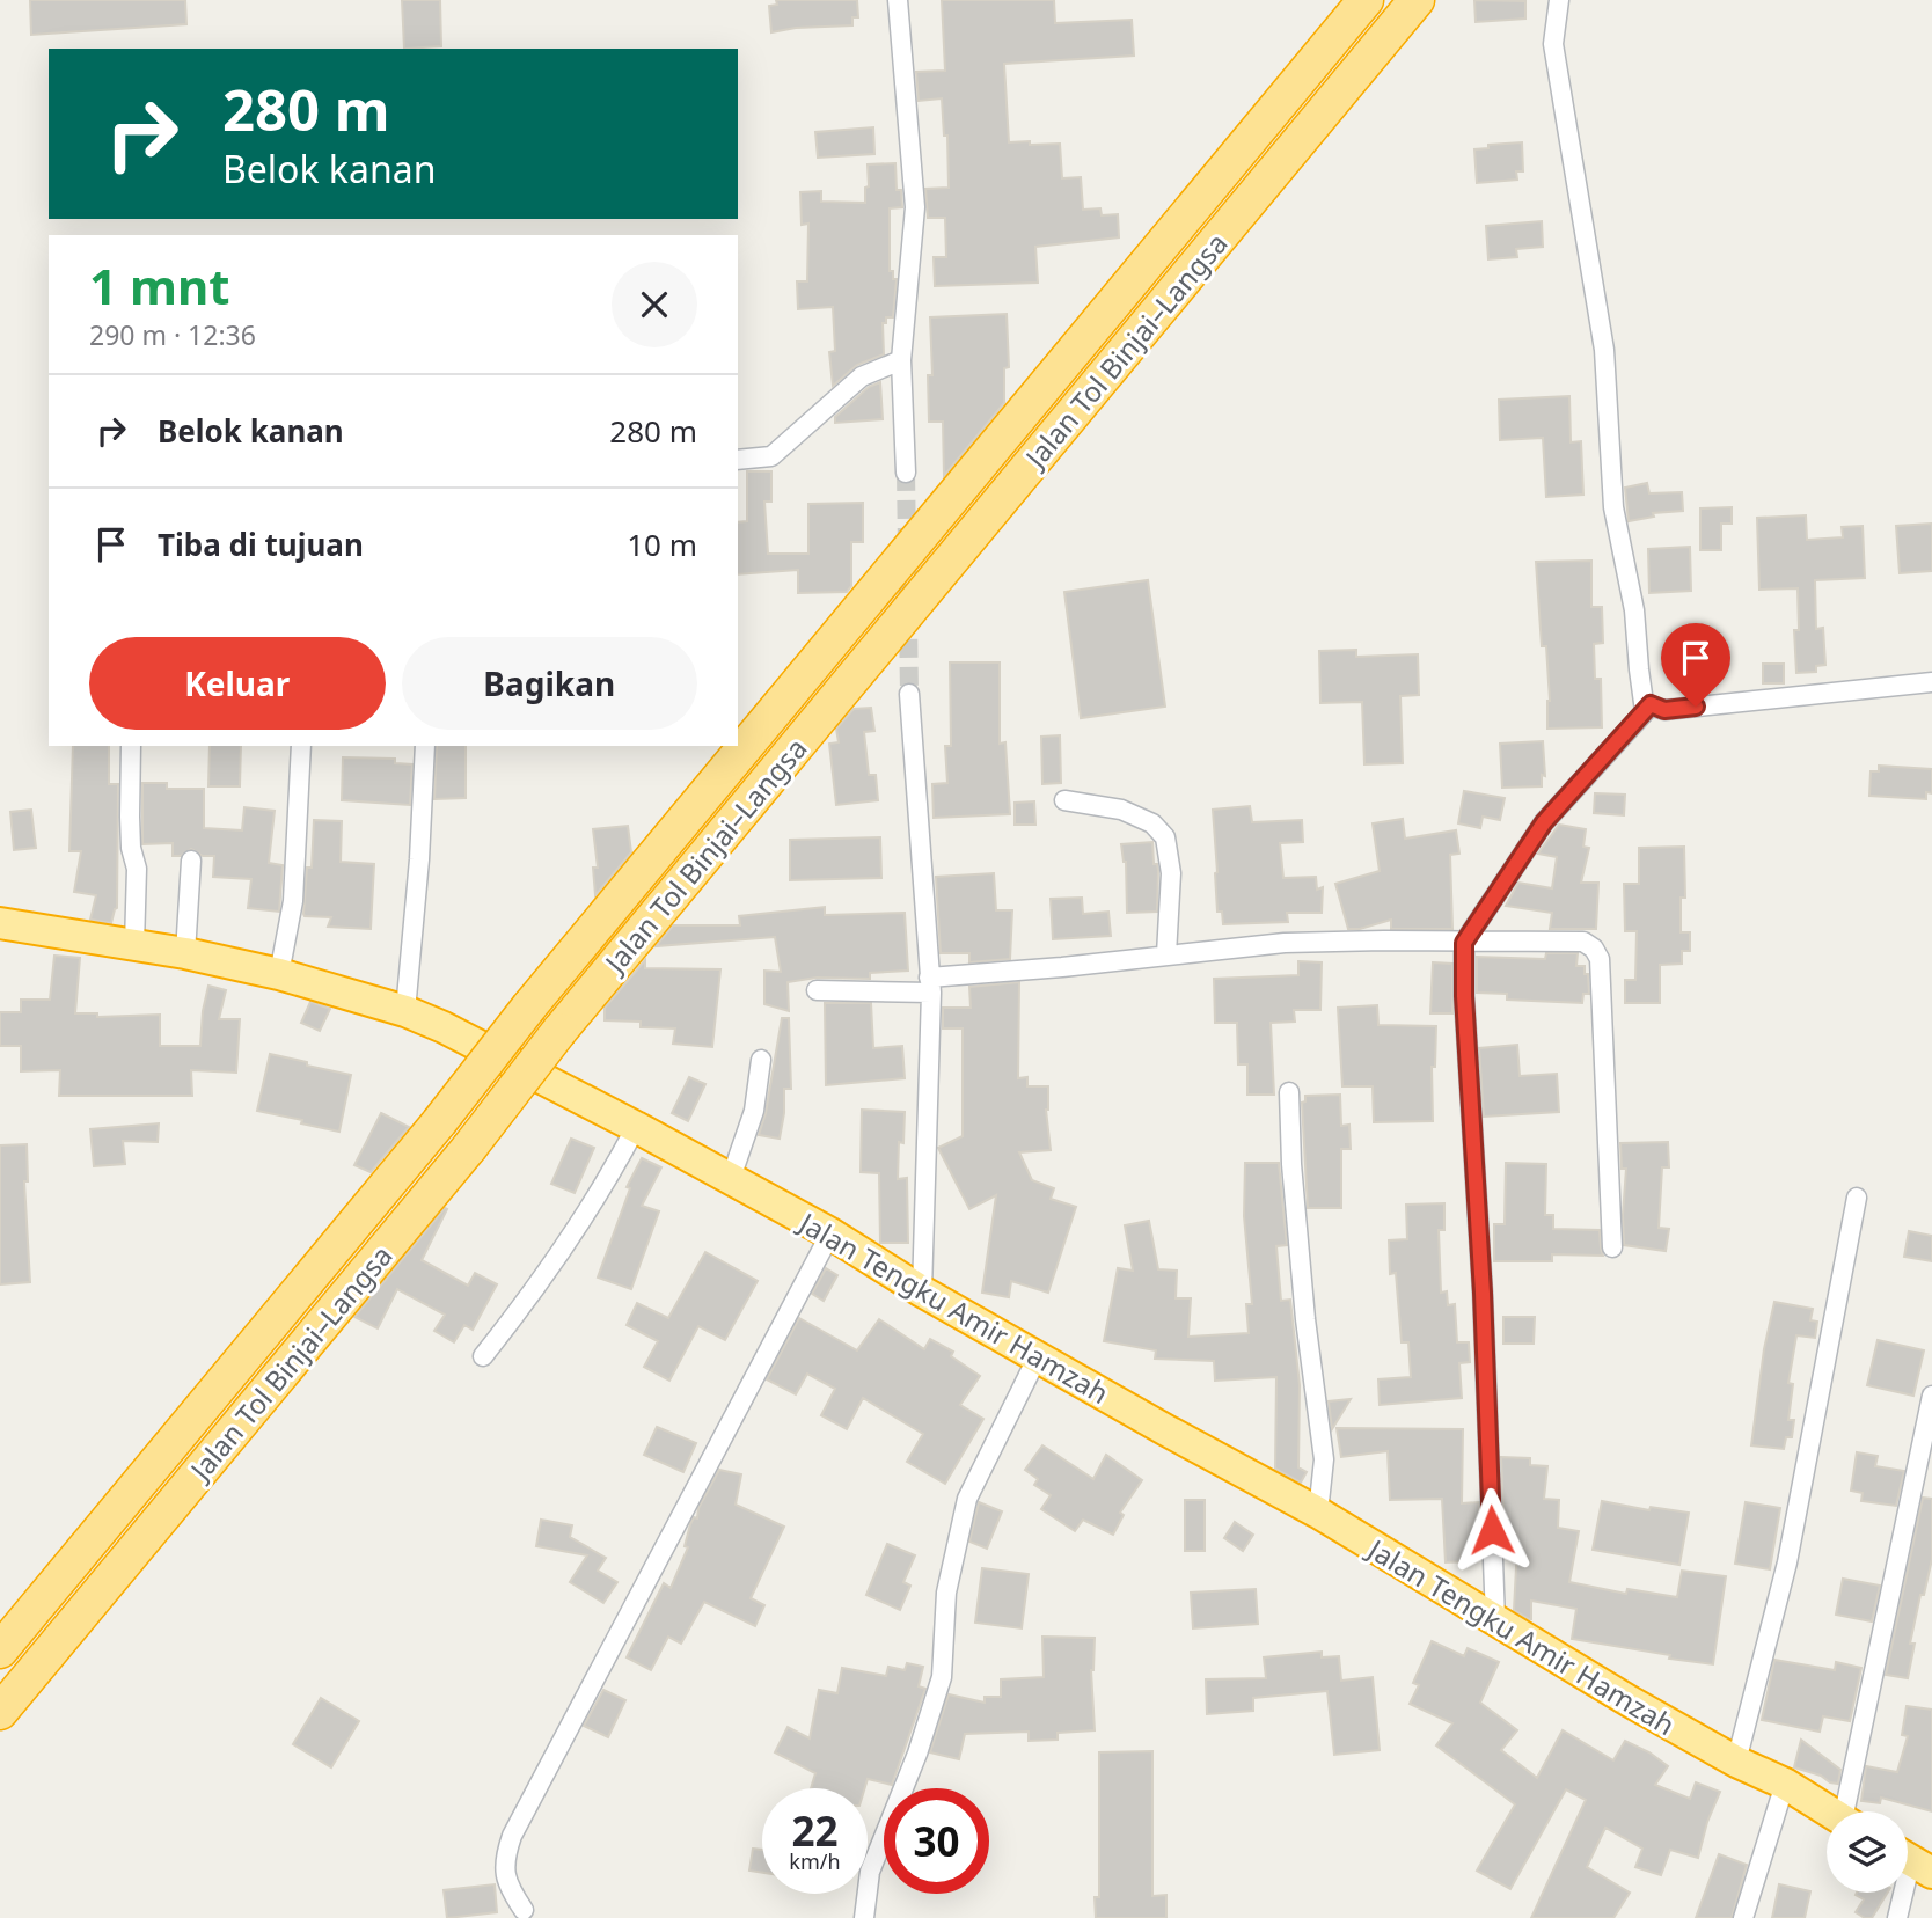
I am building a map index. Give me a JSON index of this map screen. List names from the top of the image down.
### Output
{
  "streets": {
    "highway": ["Jalan Tol Binjai–Langsa", "Jalan Tengku Amir Hamzah"]
  },
  "page": {
    "turn": ["280 m", "Belok kanan"],
    "heading": ["1 mnt", "290 m · 12:36"],
    "list": [
      {
        "name": "Belok kanan",
        "value": "280 m"
      },
      {
        "name": "Tiba di tujuan",
        "value": "10 m"
      }
    ],
    "buttons": ["Keluar", "Bagikan"],
    "speed": "22 km/h",
    "limit": "30"
  }
}
